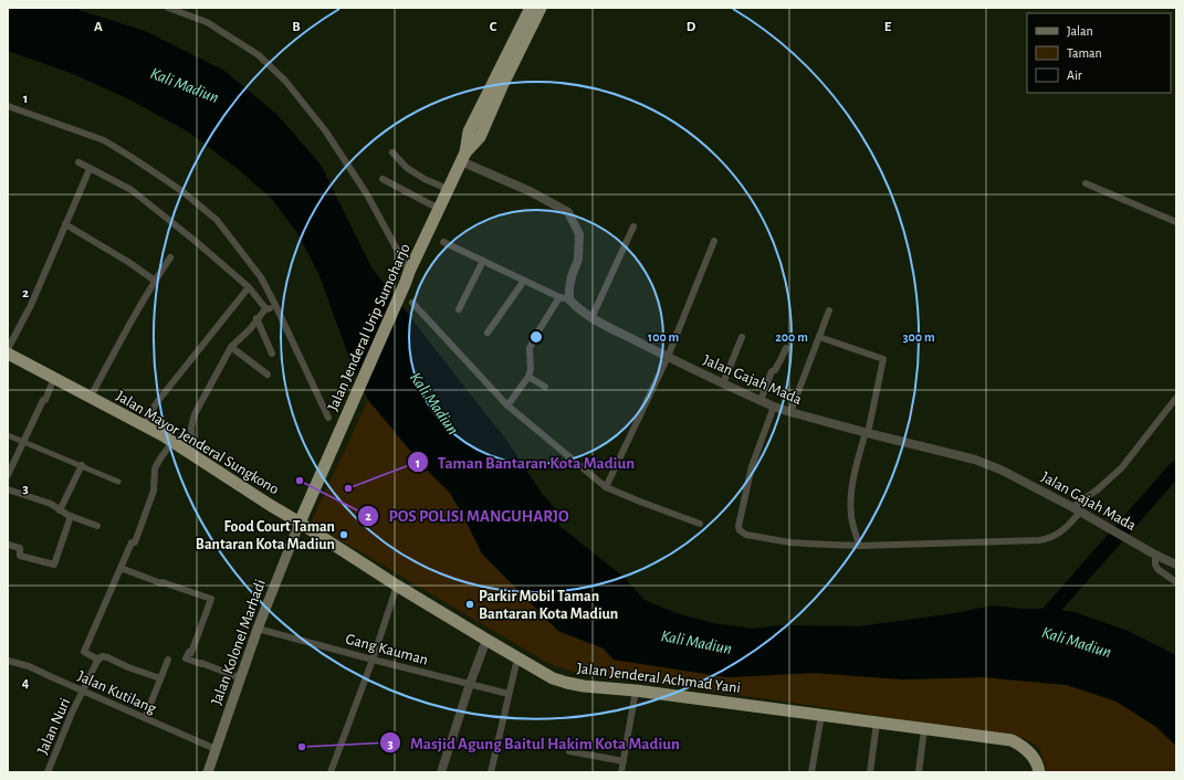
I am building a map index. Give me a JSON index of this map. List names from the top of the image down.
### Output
{
  "streets": {
    "highway": ["Jalan Jenderal Urip Sumoharjo", "Jalan Mayor Jenderal Sungkono", "Jalan Jenderal Achmad Yani"],
    "main road": ["Jalan Kolonel Marhadi"],
    "street": [
      "Jalan Gajah Mada",
      "Gang Kauman",
      "Jalan Kutilang",
      "Jalan Nuri"
    ]
  },
  "crossings": [
    ["Jalan Jenderal Urip Sumoharjo", "Jalan Mayor Jenderal Sungkono"],
    ["Jalan Jenderal Urip Sumoharjo", "Jalan Kolonel Marhadi"],
    ["Jalan Jenderal Urip Sumoharjo", "Jalan Jenderal Achmad Yani"],
    ["Jalan Mayor Jenderal Sungkono", "Jalan Kolonel Marhadi"],
    ["Jalan Mayor Jenderal Sungkono", "Jalan Jenderal Achmad Yani"],
    ["Jalan Kolonel Marhadi", "Gang Kauman"],
    ["Jalan Kolonel Marhadi", "Jalan Jenderal Achmad Yani"],
    ["Jalan Kolonel Marhadi", "Jalan Kutilang"],
    ["Jalan Kutilang", "Jalan Nuri"]
  ],
  "water": ["Kali Madiun"],
  "places": [
    "POS POLISI MANGUHARJO",
    "Taman Bantaran Kota Madiun",
    "Food Court Taman Bantaran Kota Madiun",
    "Parkir Mobil Taman Bantaran Kota Madiun",
    "Masjid Agung Baitul Hakim Kota Madiun"
  ],
  "legend": ["Jalan", "Taman", "Air"],
  "grid": {
    "columns": [
      "A",
      "B",
      "C",
      "D",
      "E"
    ],
    "rows": [
      "1",
      "2",
      "3",
      "4"
    ]
  },
  "rings": ["100 m", "200 m", "300 m"]
}
